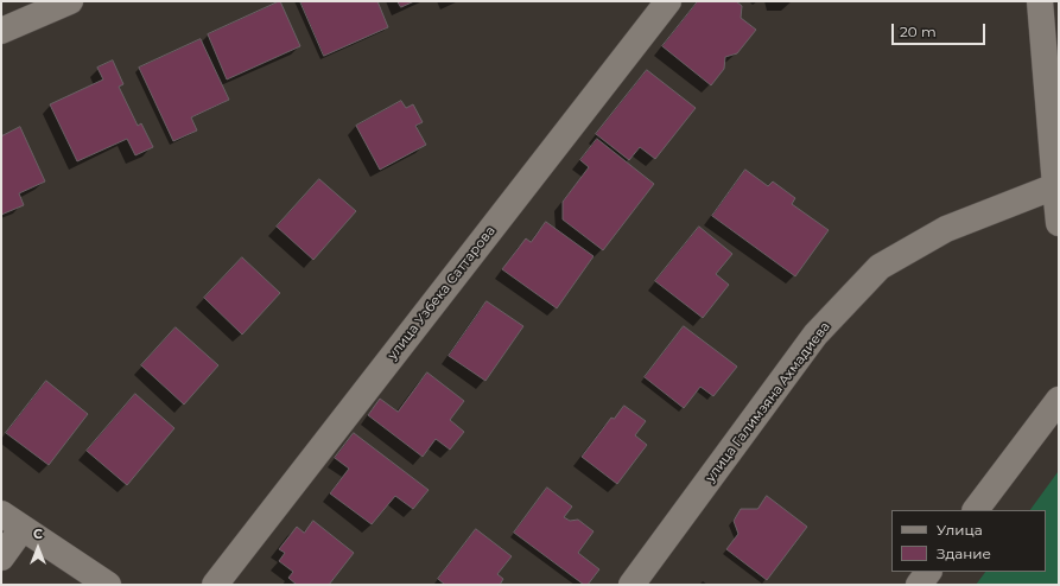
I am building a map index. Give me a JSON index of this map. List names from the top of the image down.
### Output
{
  "streets": {
    "street": ["улица Узбека Саттарова", "улица Галимзяна Ахмадиева"]
  },
  "legend": ["Улица", "Здание"],
  "scale_bar": "20 m",
  "north": "top"
}
